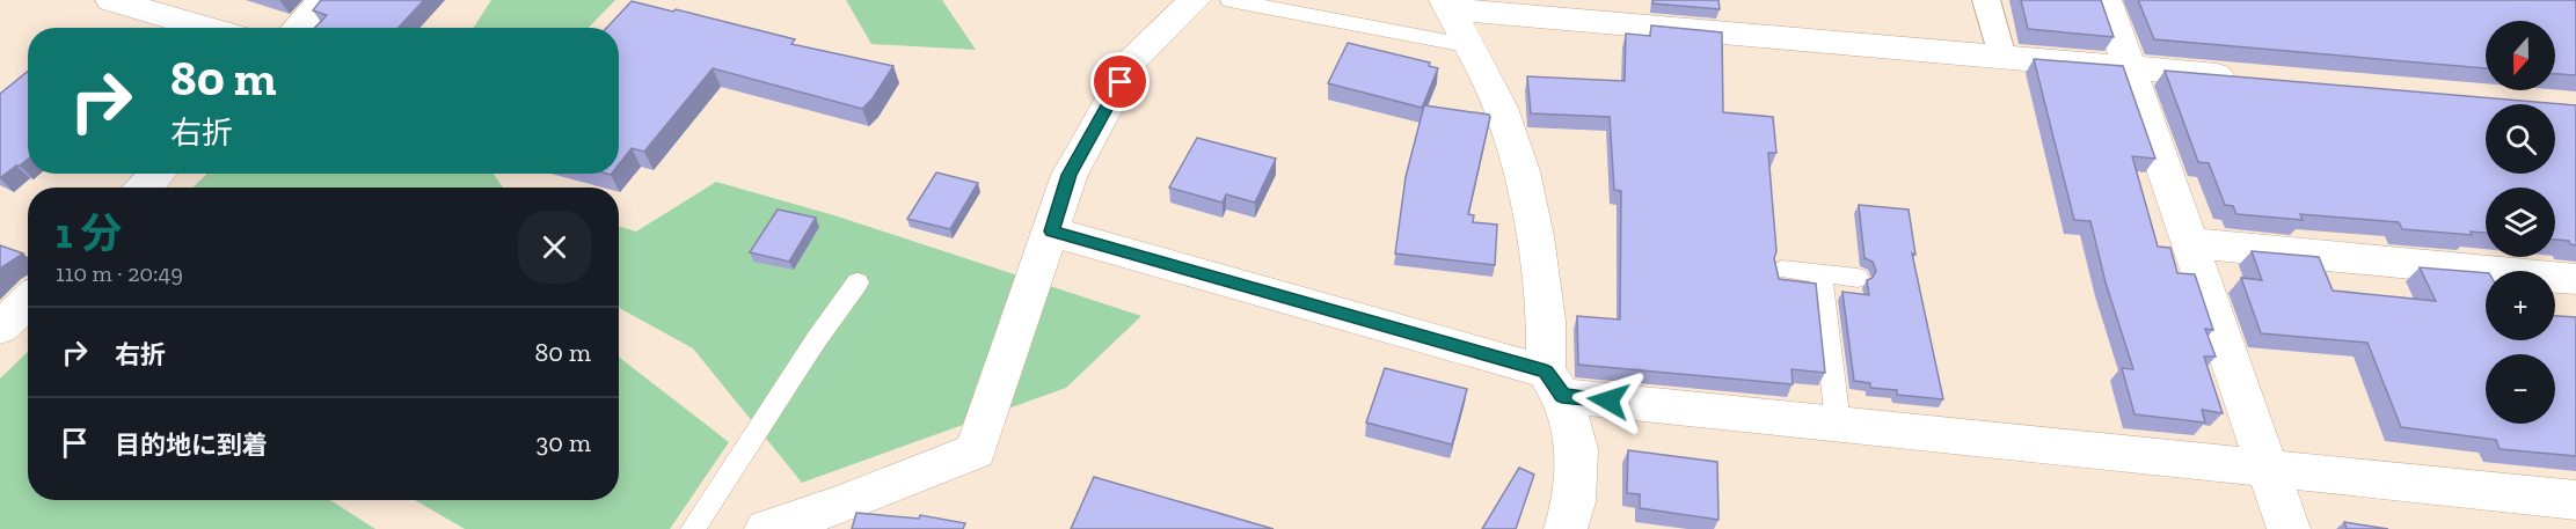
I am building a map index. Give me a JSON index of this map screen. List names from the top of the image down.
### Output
{
  "north": "bottom",
  "page": {
    "map_buttons": ["+", "−"],
    "turn": ["80 m", "右折"],
    "heading": ["1 分", "110 m · 20:49"],
    "list": [
      {
        "name": "右折",
        "value": "80 m"
      },
      {
        "name": "目的地に到着",
        "value": "30 m"
      }
    ]
  }
}
